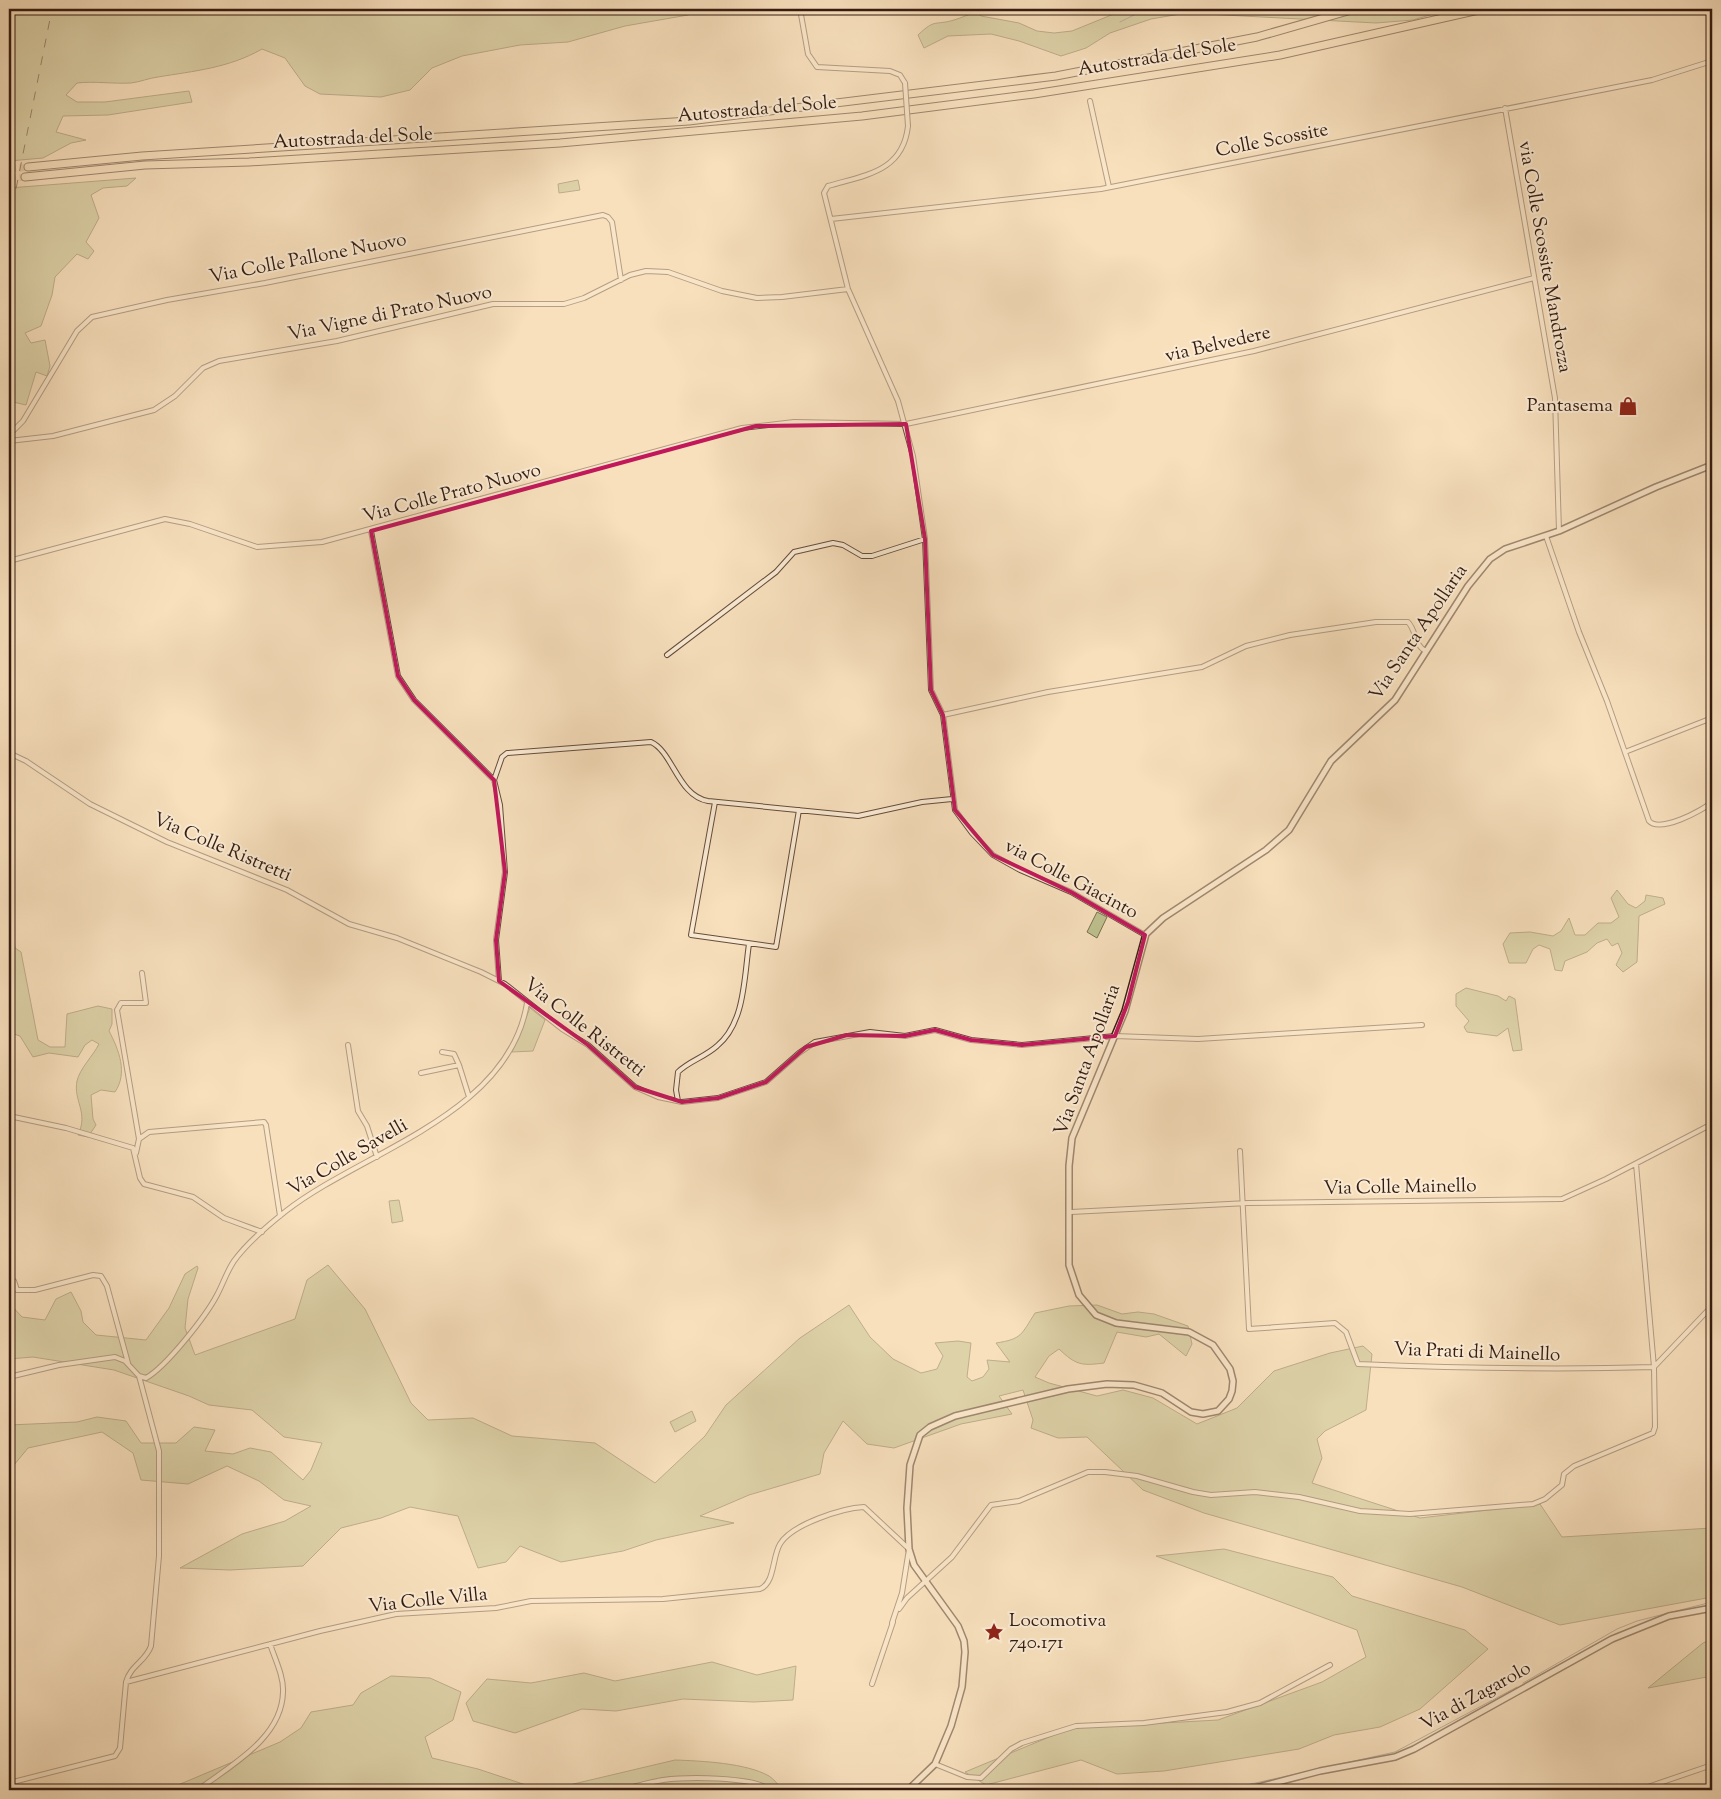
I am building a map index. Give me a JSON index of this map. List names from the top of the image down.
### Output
{
  "streets": {
    "highway": ["Autostrada del Sole"],
    "street": [
      "Colle Scossite",
      "via Colle Scossite Mandrozza",
      "Via Colle Pallone Nuovo",
      "Via Vigne di Prato Nuovo",
      "via Belvedere",
      "Via Colle Prato Nuovo",
      "Via Santa Apollaria",
      "Via Colle Ristretti",
      "via Colle Giacinto",
      "Via Colle Savelli",
      "Via Colle Mainello",
      "Via Prati di Mainello",
      "Via Colle Villa",
      "Via di Zagarolo"
    ]
  },
  "crossings": [
    ["Colle Scossite", "via Colle Scossite Mandrozza"],
    ["via Colle Scossite Mandrozza", "via Belvedere"],
    ["via Colle Scossite Mandrozza", "Via Santa Apollaria"],
    ["Via Colle Pallone Nuovo", "Via Vigne di Prato Nuovo"],
    ["via Belvedere", "Via Colle Prato Nuovo"],
    ["Via Santa Apollaria", "Via Colle Ristretti"],
    ["Via Santa Apollaria", "via Colle Giacinto"],
    ["Via Santa Apollaria", "Via Colle Mainello"],
    ["Via Santa Apollaria", "Via Colle Villa"],
    ["Via Colle Ristretti", "Via Colle Savelli"],
    ["Via Colle Mainello", "Via Prati di Mainello"]
  ],
  "places": {
    "shop": ["Pantasema"],
    "place": ["Locomotiva 740.171"]
  }
}
